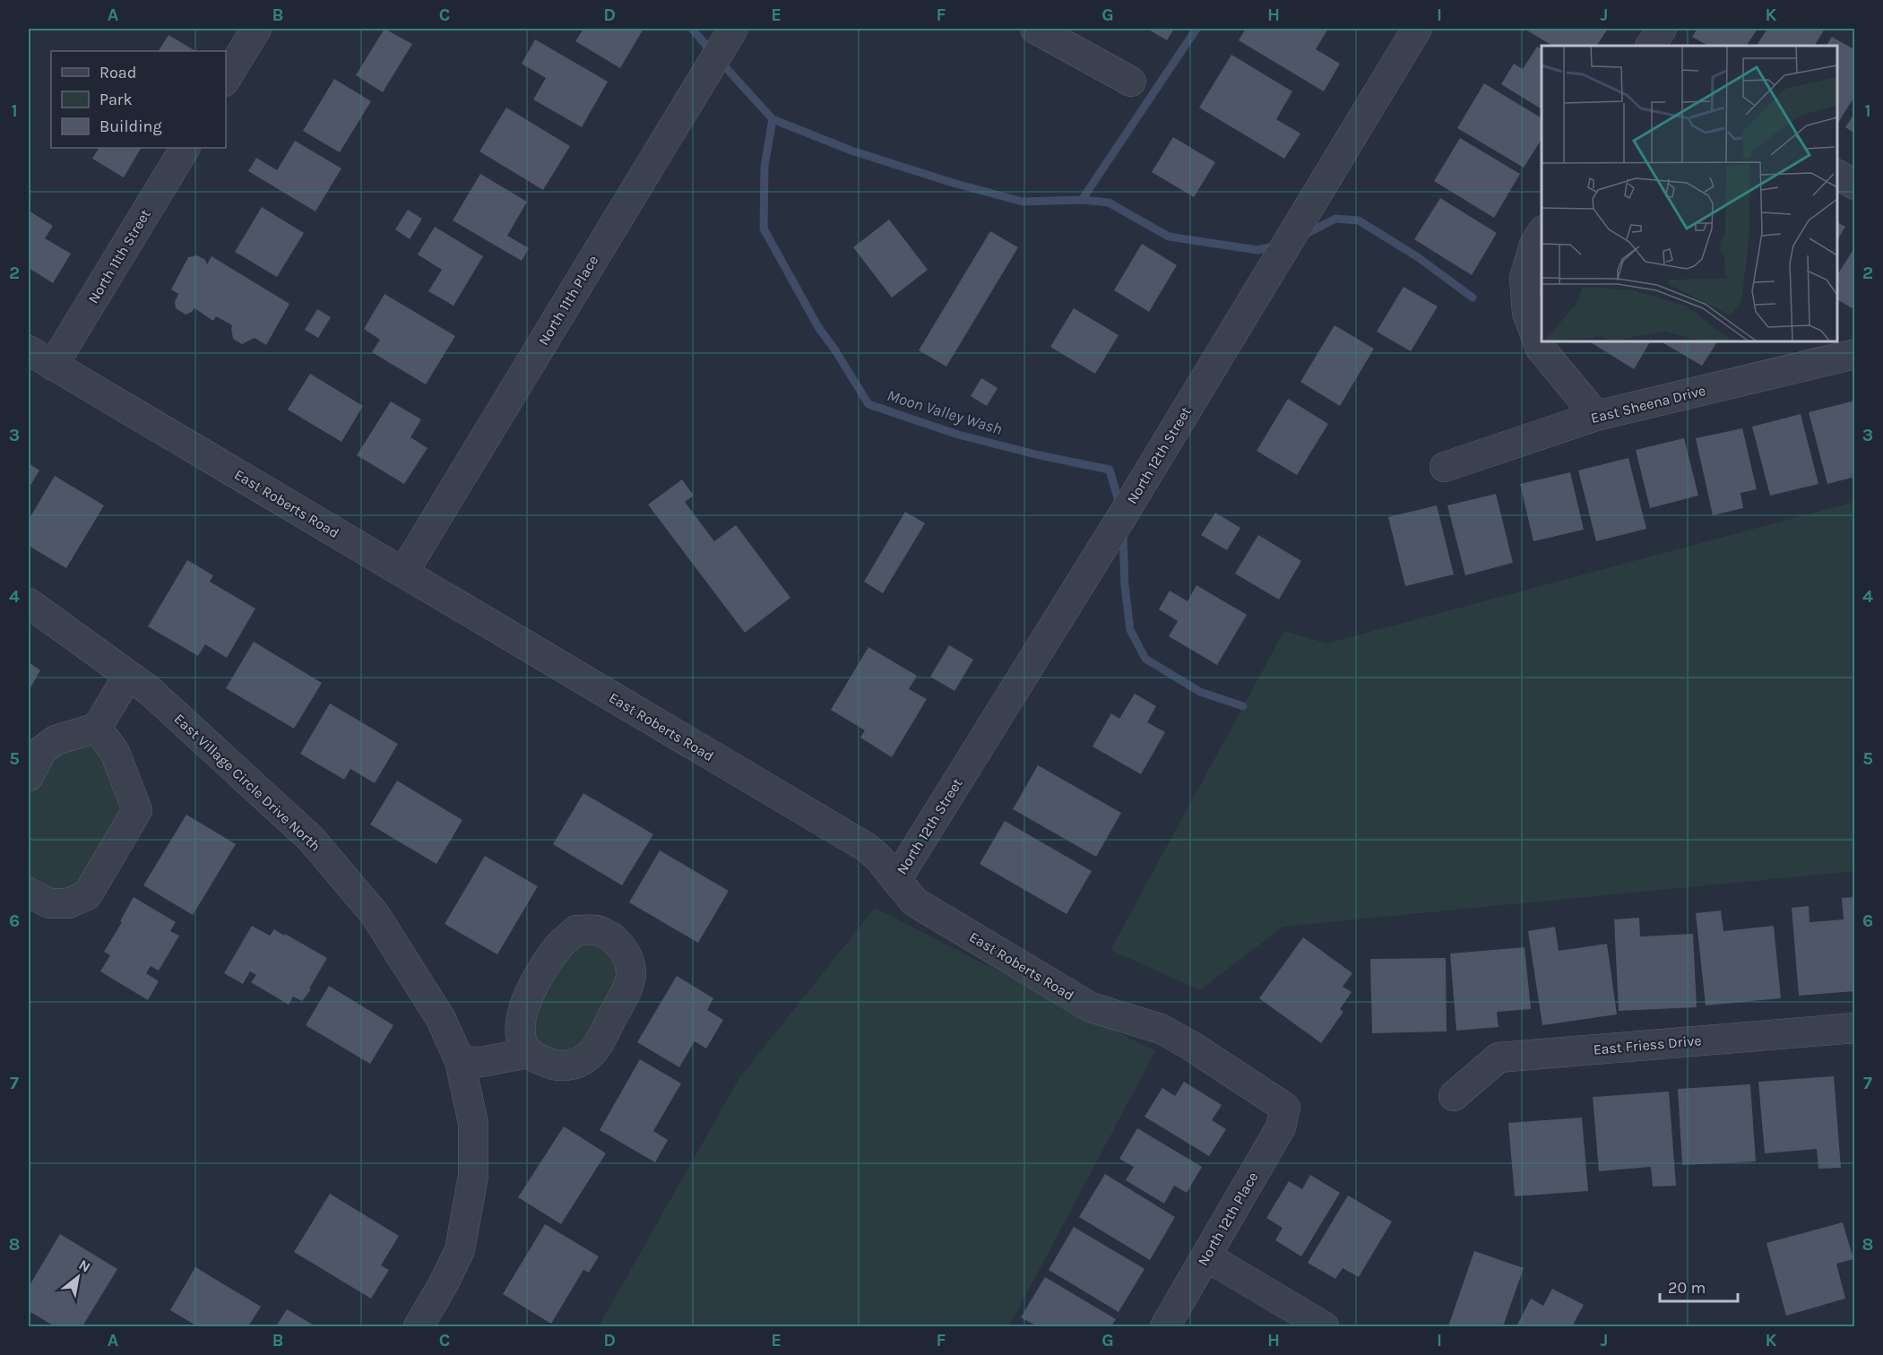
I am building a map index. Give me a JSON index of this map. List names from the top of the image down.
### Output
{
  "streets": {
    "street": [
      "North 11th Street",
      "North 11th Place",
      "East Sheena Drive",
      "North 12th Street",
      "East Roberts Road",
      "East Village Circle Drive North",
      "East Friess Drive",
      "North 12th Place"
    ]
  },
  "crossings": [
    ["North 11th Street", "East Roberts Road"],
    ["North 11th Place", "East Roberts Road"],
    ["North 12th Street", "East Roberts Road"],
    ["East Roberts Road", "North 12th Place"]
  ],
  "water": ["Moon Valley Wash"],
  "legend": ["Road", "Park", "Building"],
  "scale_bar": "20 m",
  "north": "top right",
  "grid": {
    "columns": [
      "A",
      "B",
      "C",
      "D",
      "E",
      "F",
      "G",
      "H",
      "I",
      "J",
      "K"
    ],
    "rows": [
      "1",
      "2",
      "3",
      "4",
      "5",
      "6",
      "7",
      "8"
    ]
  }
}
